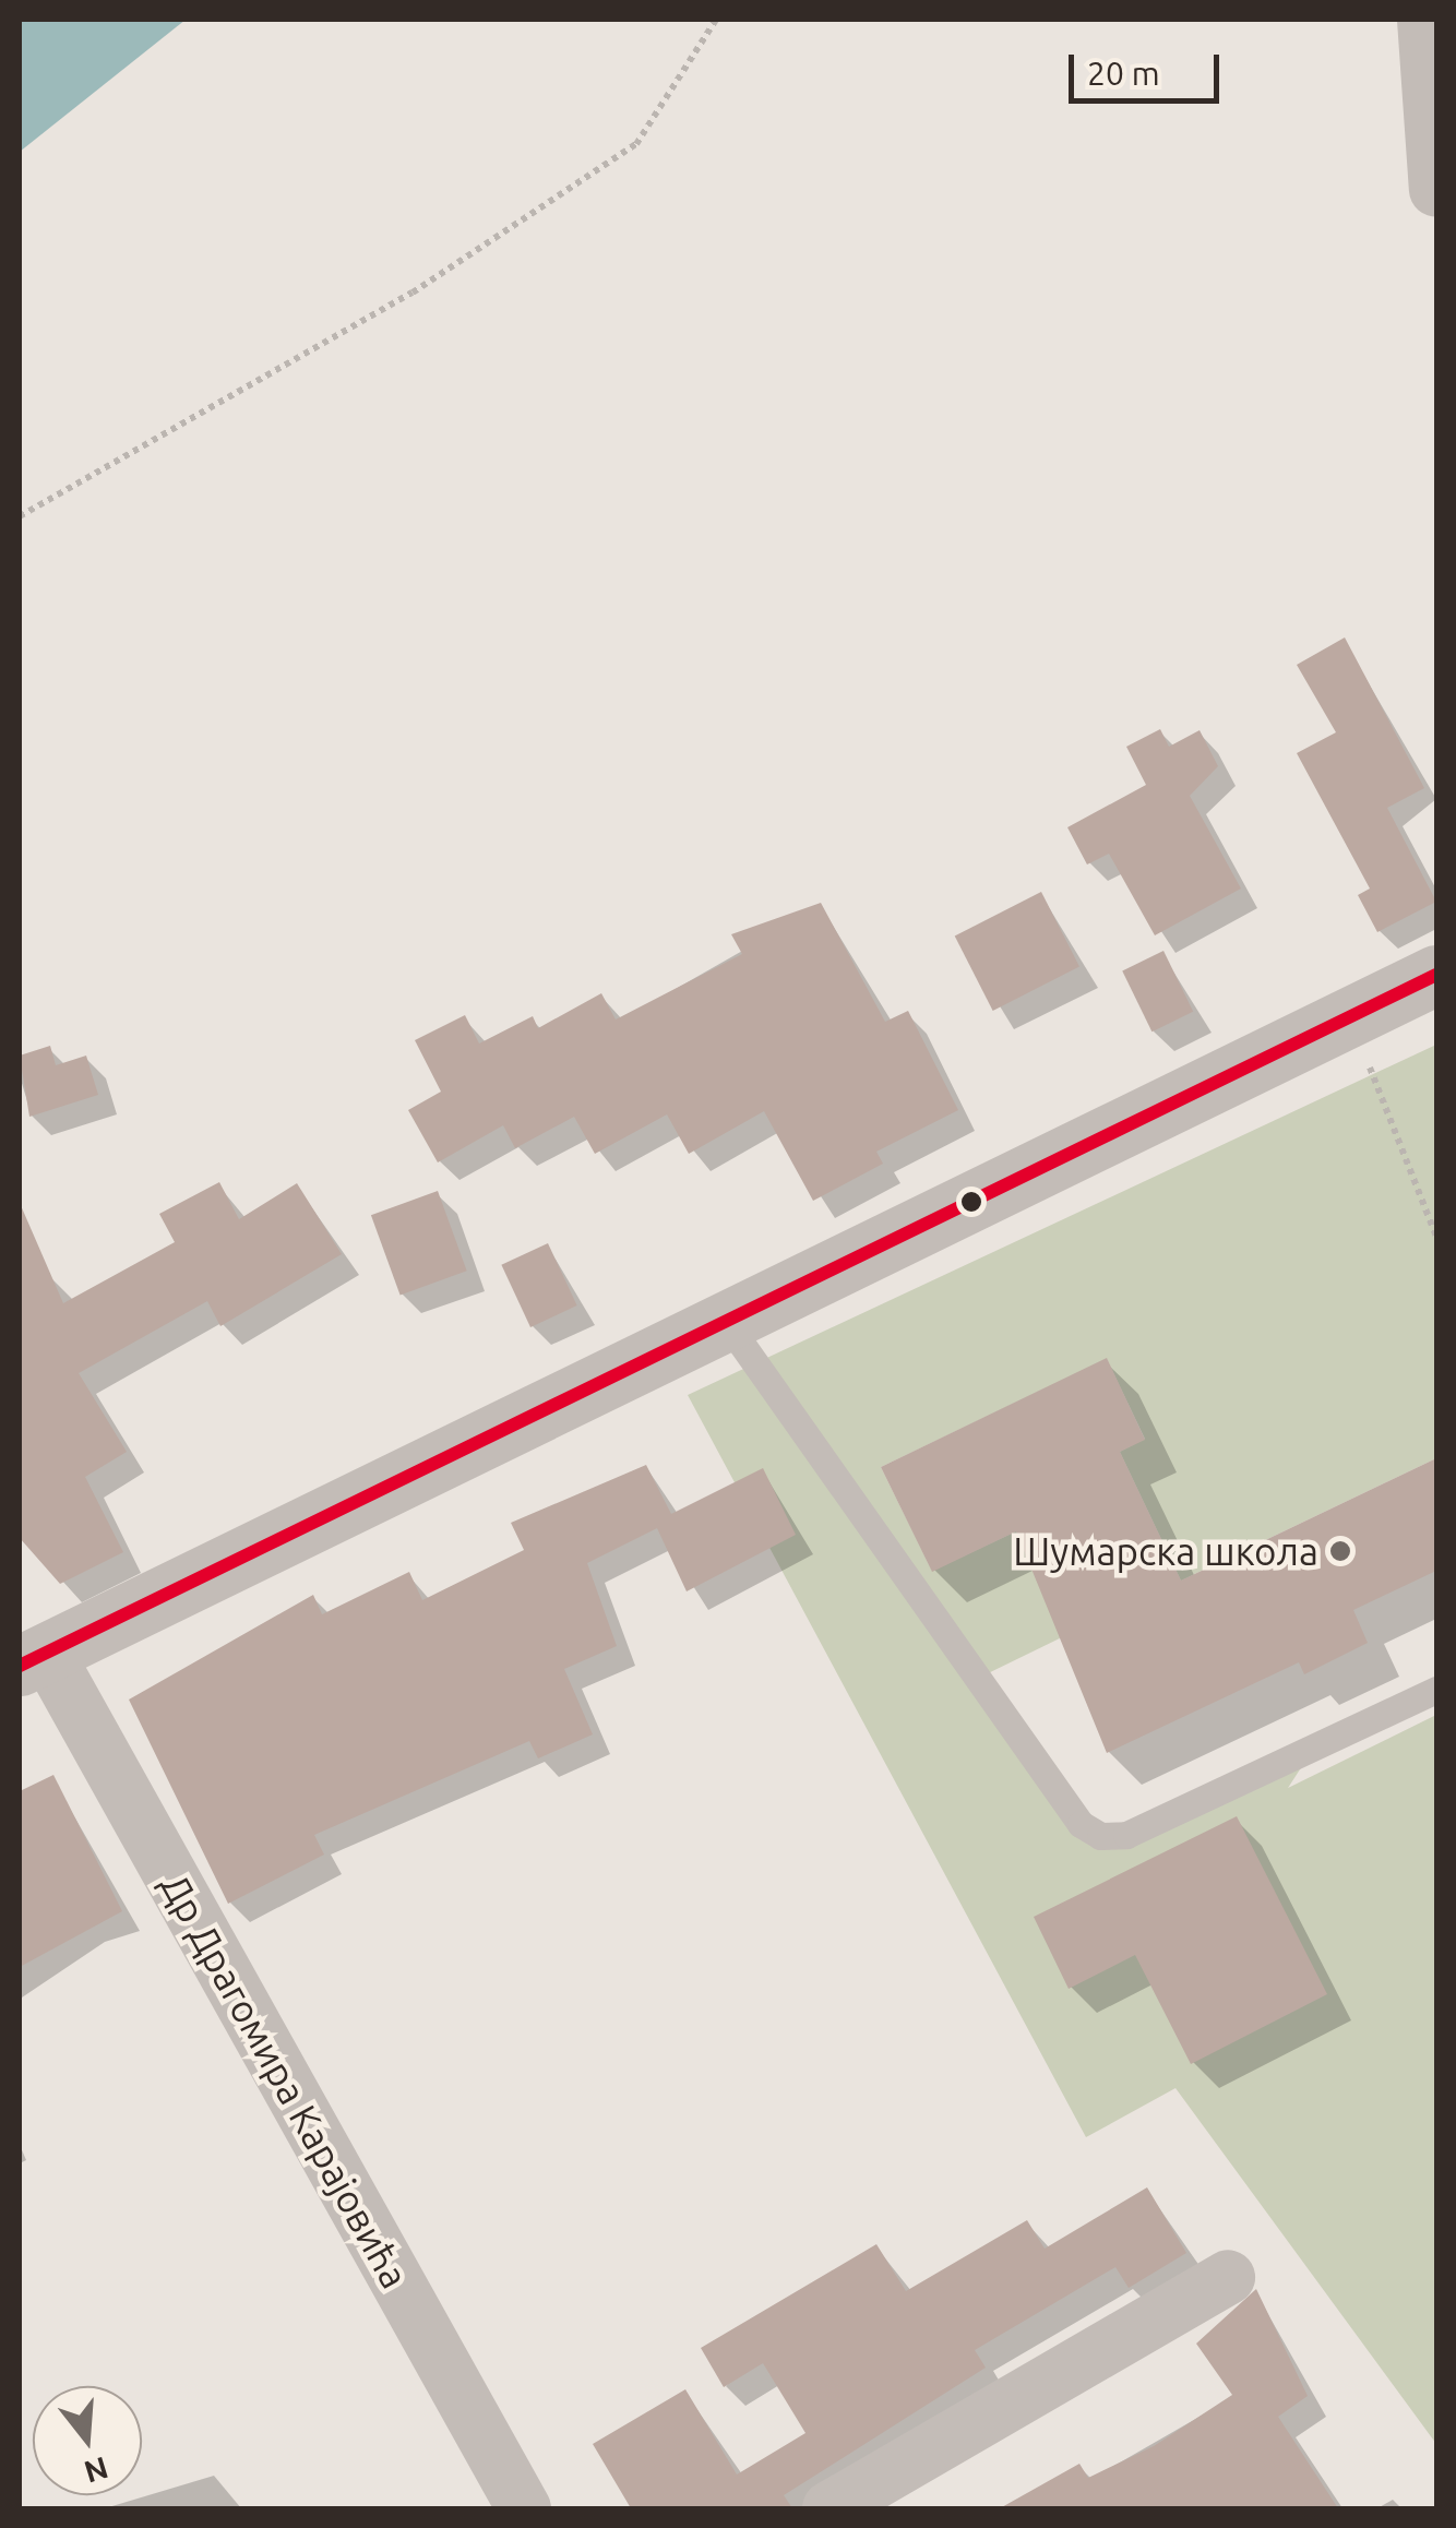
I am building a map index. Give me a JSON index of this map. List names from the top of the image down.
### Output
{
  "streets": {
    "street": ["Др Драгомира Карајовића"]
  },
  "places": ["Шумарска школа"],
  "scale_bar": "20 m",
  "north": "bottom"
}
